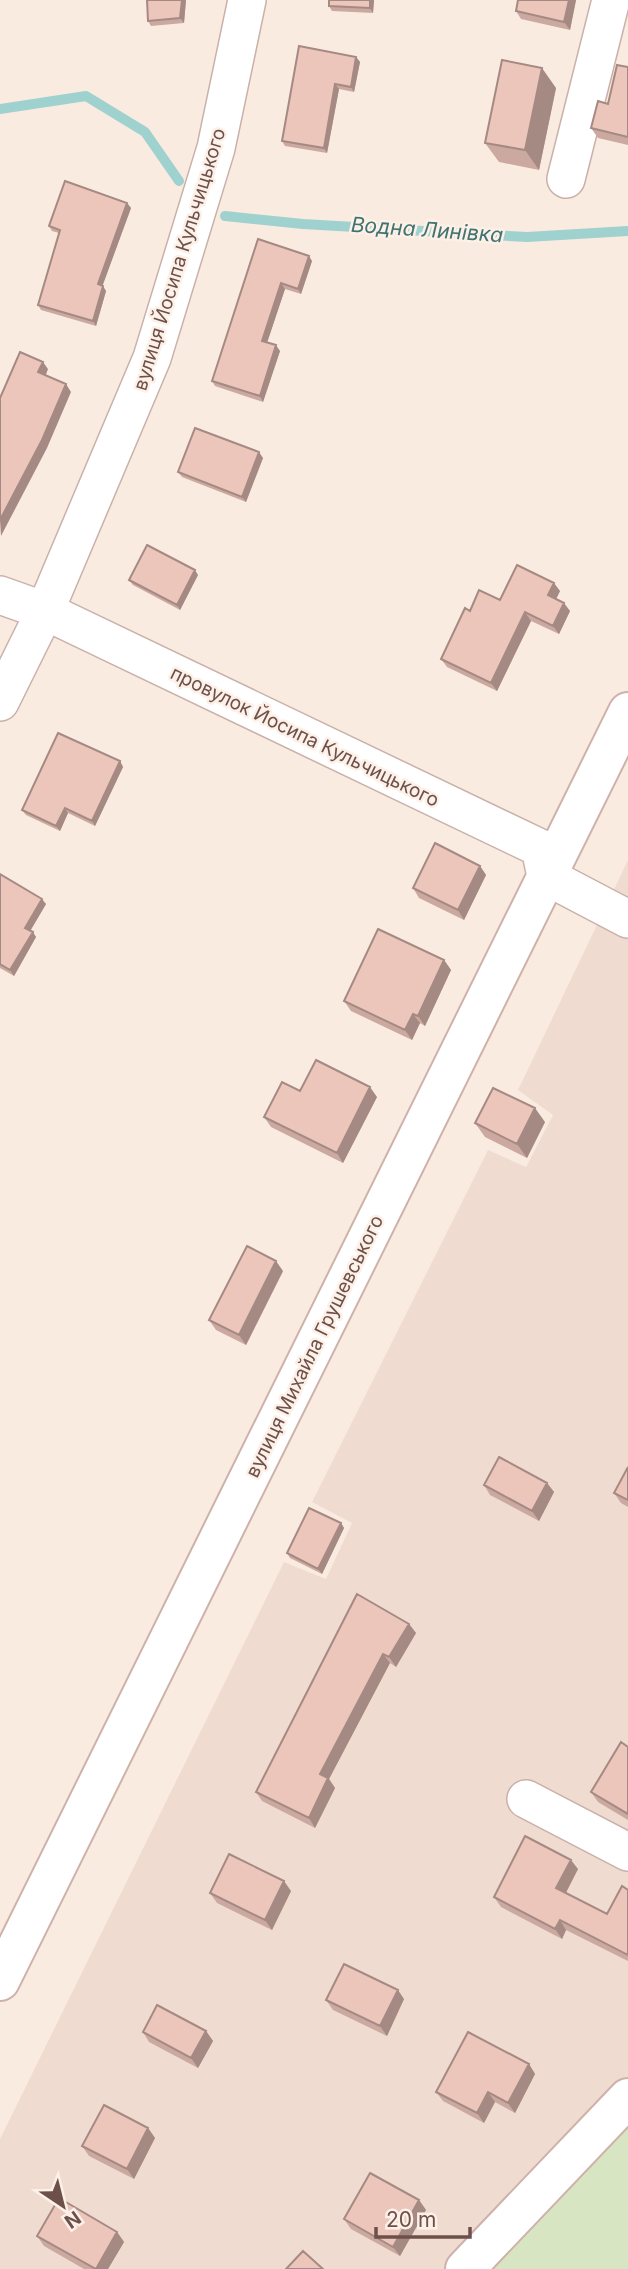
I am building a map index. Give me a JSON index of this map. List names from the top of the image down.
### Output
{
  "streets": {
    "street": ["вулиця Йосипа Кульчицького", "провулок Йосипа Кульчицького", "вулиця Михайла Грушевського"]
  },
  "crossings": [
    ["вулиця Йосипа Кульчицького", "провулок Йосипа Кульчицького"],
    ["провулок Йосипа Кульчицького", "вулиця Михайла Грушевського"]
  ],
  "water": ["Водна Линівка"],
  "scale_bar": "20 m",
  "north": "bottom right"
}
